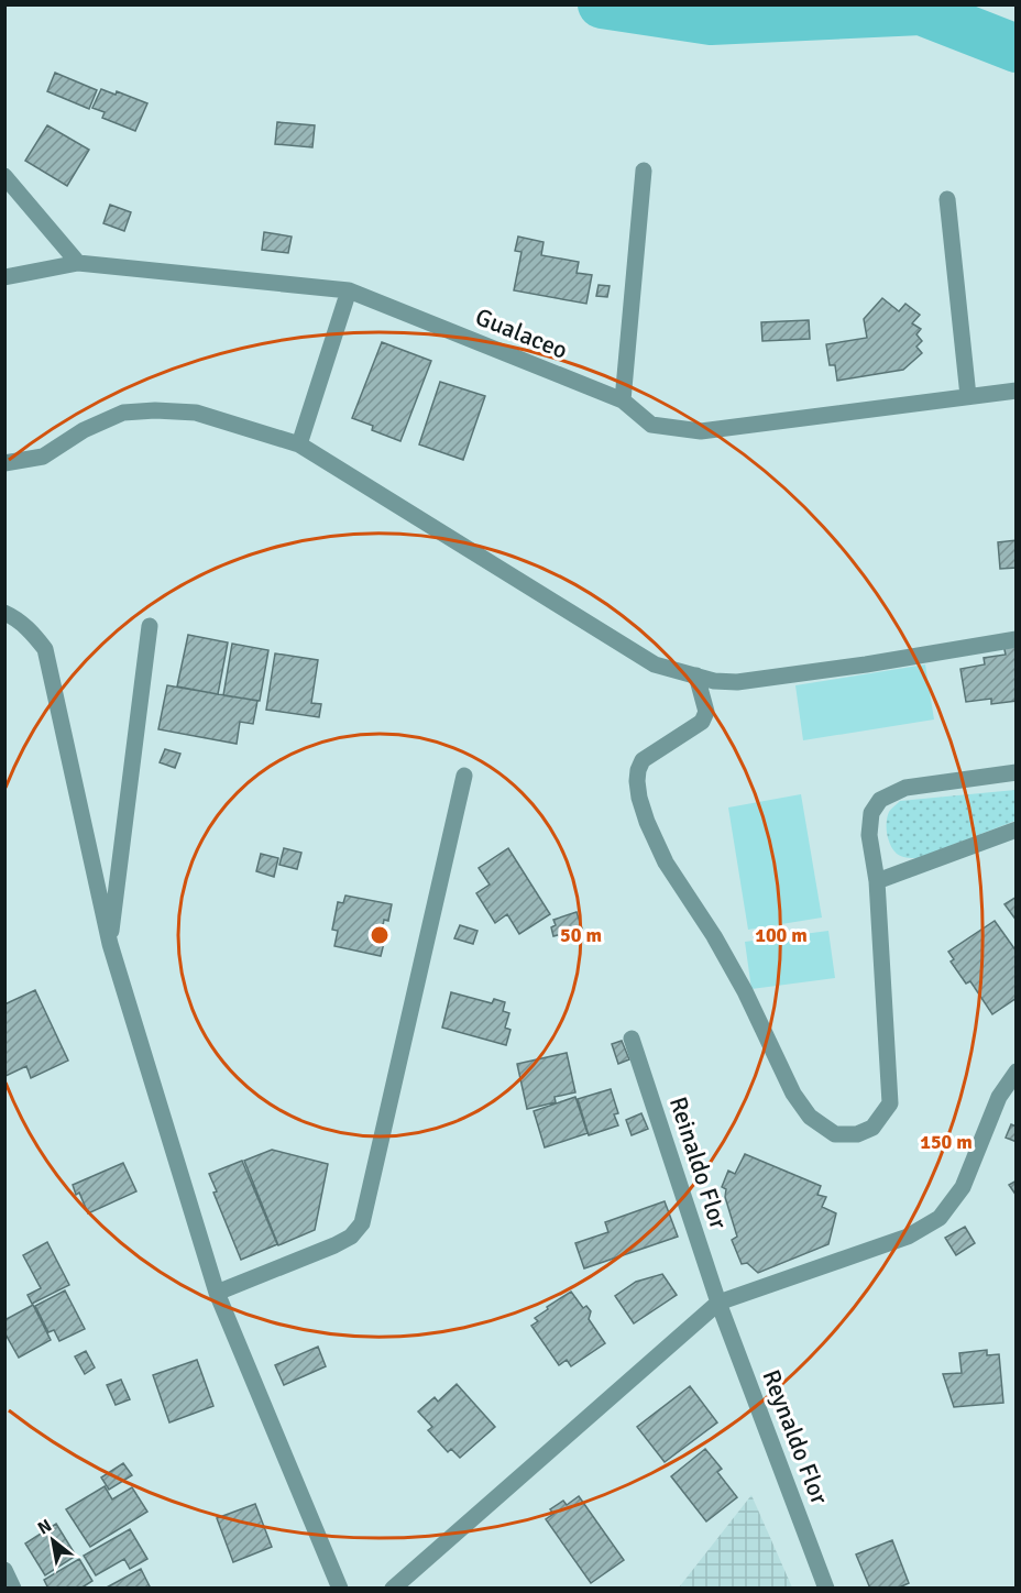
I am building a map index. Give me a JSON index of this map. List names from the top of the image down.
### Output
{
  "streets": {
    "street": ["Gualaceo", "Reinaldo Flor", "Reynaldo Flor"]
  },
  "crossings": [
    ["Reinaldo Flor", "Reynaldo Flor"]
  ],
  "north": "top left",
  "rings": ["50 m", "100 m", "150 m"]
}
